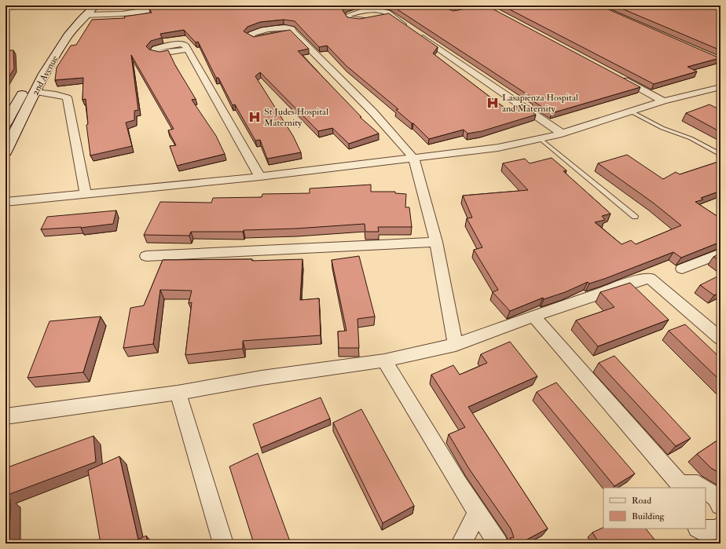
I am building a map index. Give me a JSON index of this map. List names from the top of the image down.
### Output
{
  "streets": {
    "street": ["2nd Avenue"]
  },
  "places": {
    "hospital": ["Lasapienza Hospital and Maternity", "St Judes Hospital Maternity"]
  },
  "legend": ["Road", "Building"]
}
